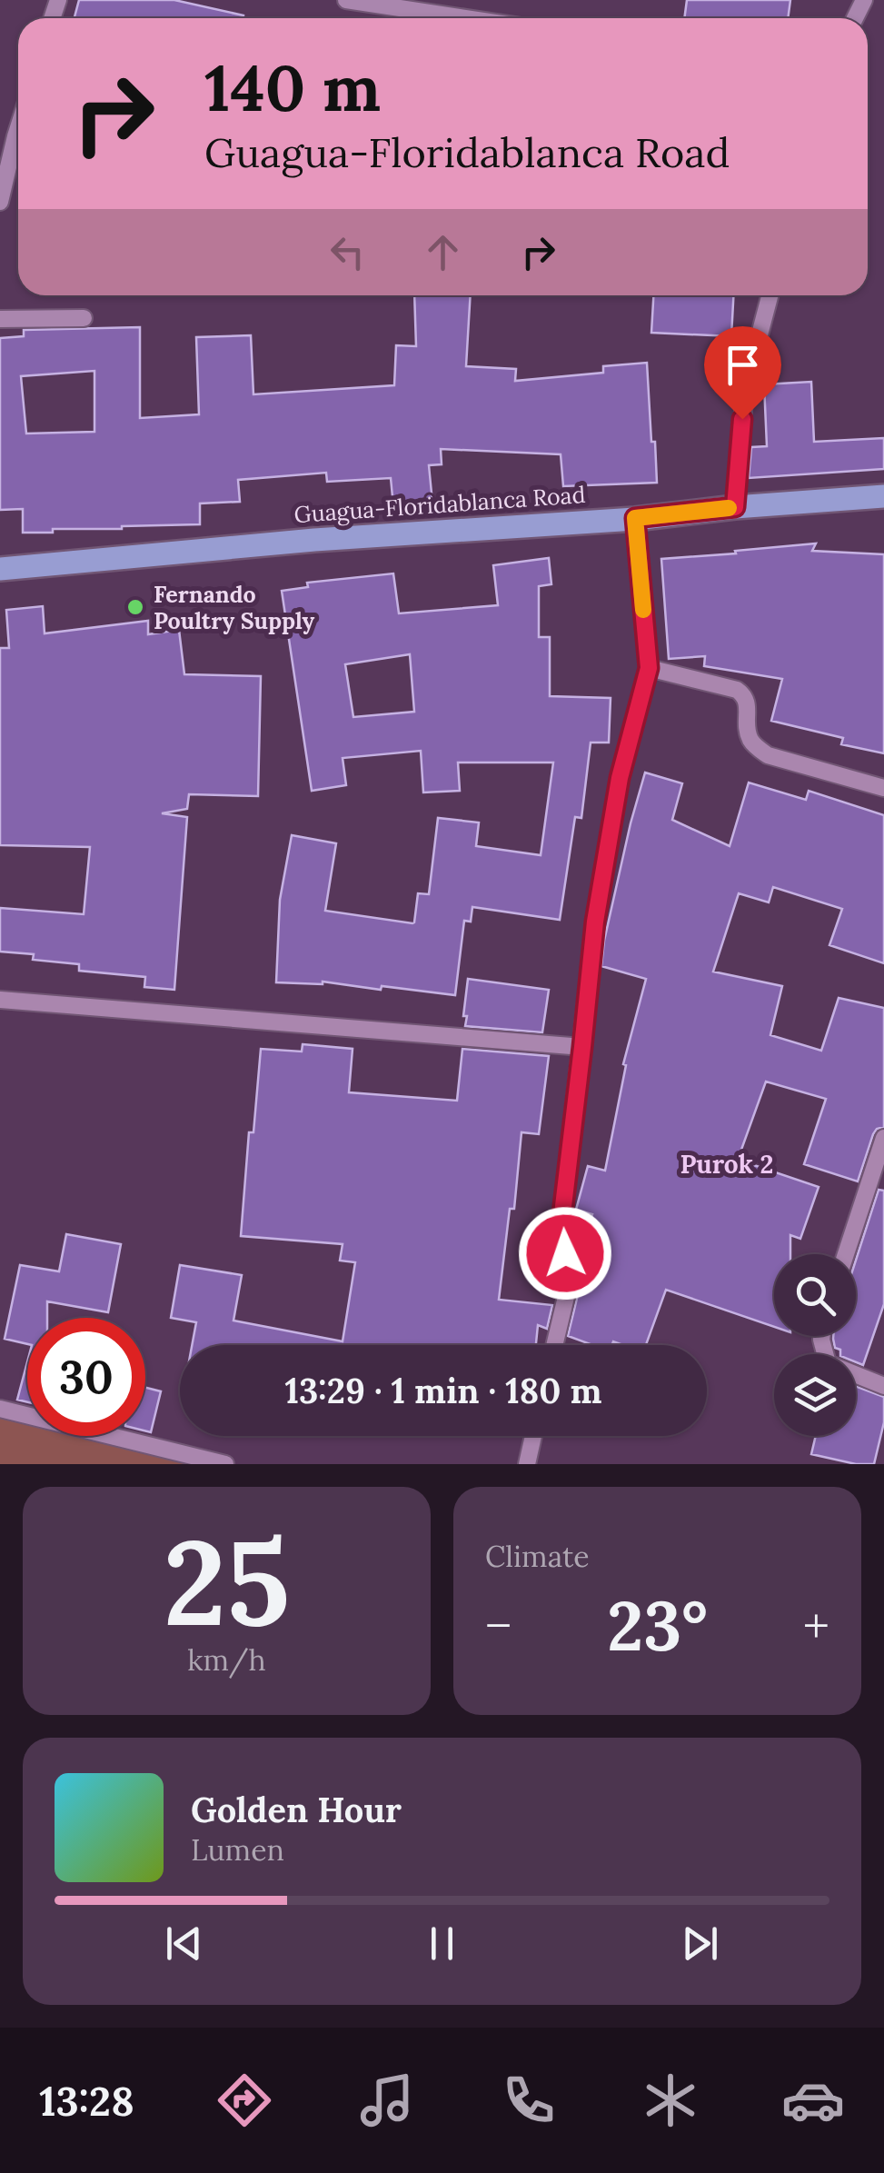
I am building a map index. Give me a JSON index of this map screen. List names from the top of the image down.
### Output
{
  "streets": {
    "main road": ["Guagua-Floridablanca Road"]
  },
  "districts": ["Purok 2"],
  "places": ["Fernando Poultry Supply"],
  "page": {
    "turn": ["140 m", "Guagua-Floridablanca Road"],
    "limit": "30",
    "trip": "13:29 · 1 min · 180 m",
    "tile": [
      ["25", "km/h"],
      "Climate"
    ],
    "heat": ["−", "23°", "+"],
    "song": ["Golden Hour", "Lumen"],
    "tabs": "13:28"
  }
}
